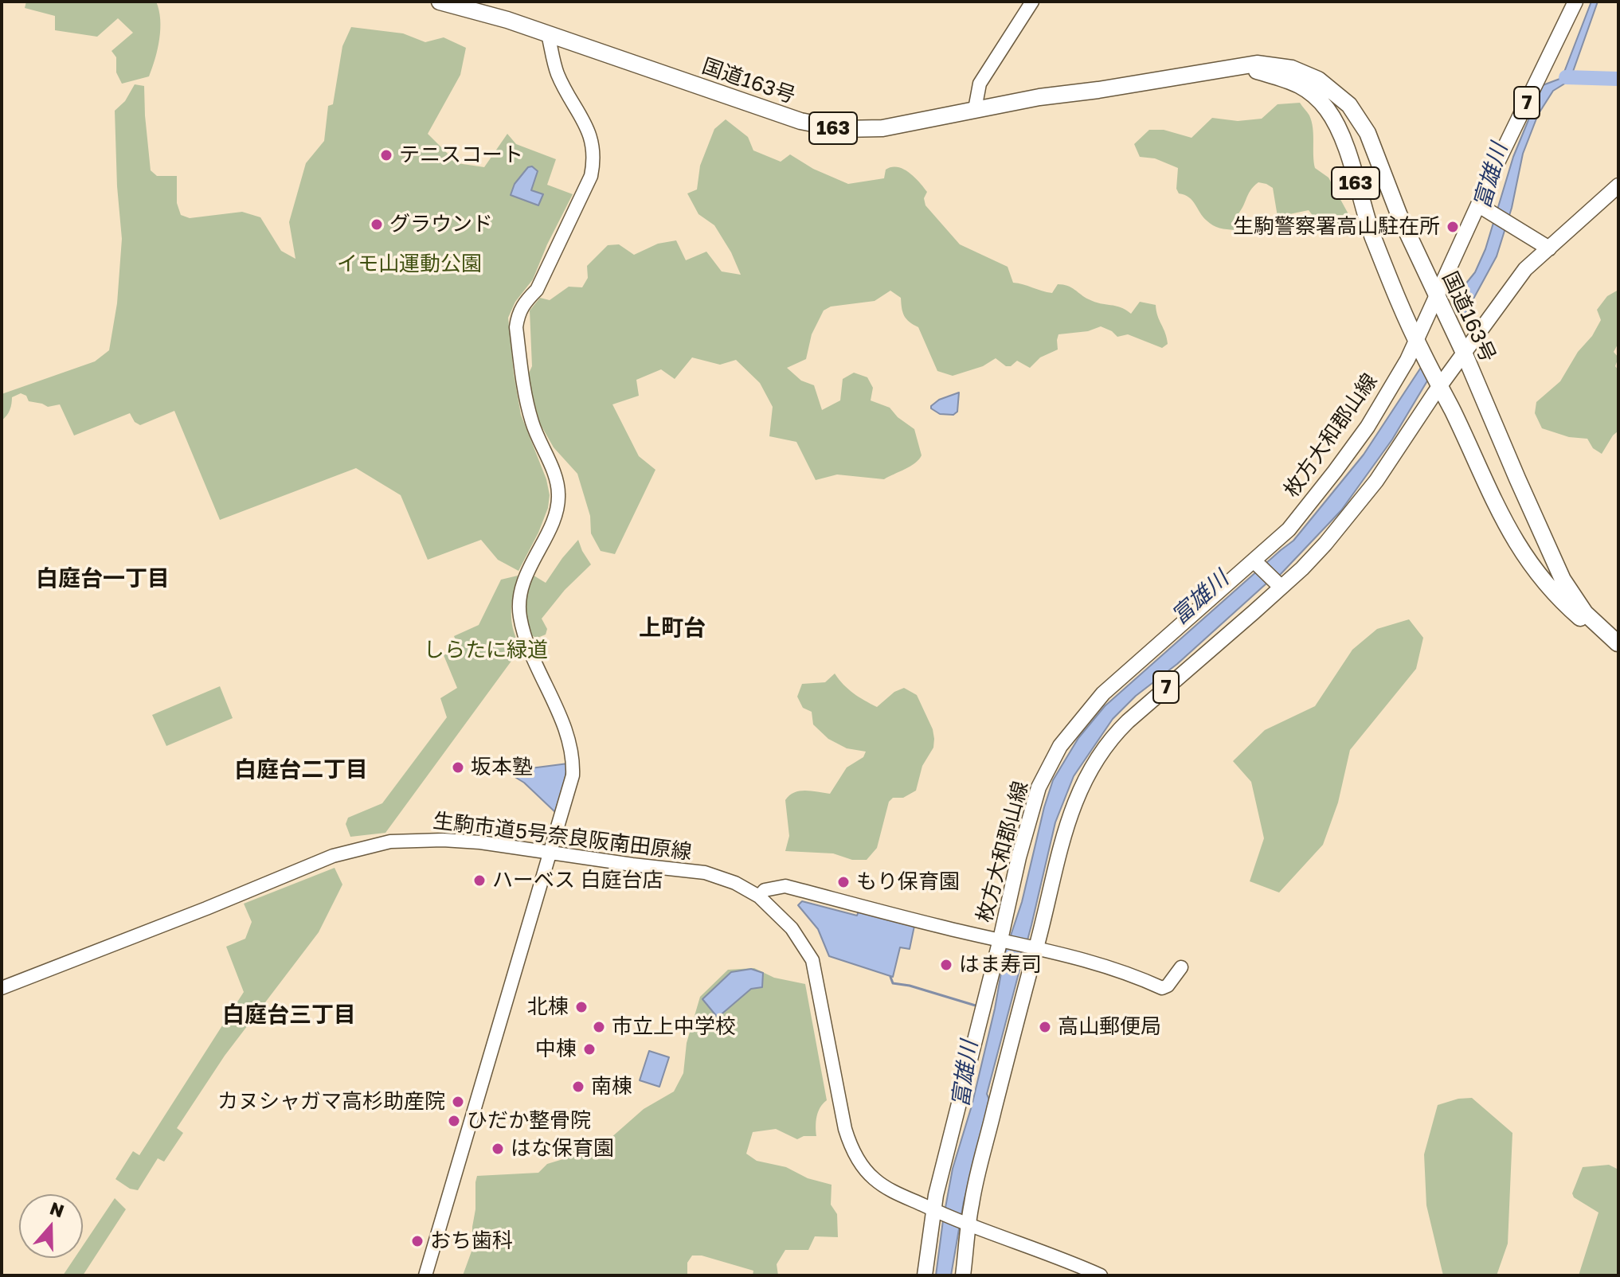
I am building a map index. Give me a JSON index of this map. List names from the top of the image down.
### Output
{
  "streets": {
    "highway": ["国道163号", "163"],
    "main road": ["7", "枚方大和郡山線"],
    "street": ["生駒市道5号奈良阪南田原線"]
  },
  "crossings": [
    ["国道163号", "7"],
    ["国道163号", "枚方大和郡山線"],
    ["7", "生駒市道5号奈良阪南田原線"],
    ["枚方大和郡山線", "生駒市道5号奈良阪南田原線"]
  ],
  "districts": [
    "白庭台一丁目",
    "上町台",
    "白庭台二丁目",
    "白庭台三丁目"
  ],
  "water": ["富雄川"],
  "parks": ["イモ山運動公園", "しらたに緑道"],
  "places": [
    "テニスコート",
    "グラウンド",
    "生駒警察署高山駐在所",
    "坂本塾",
    "ハーベス 白庭台店",
    "もり保育園",
    "はま寿司",
    "北棟",
    "市立上中学校",
    "高山郵便局",
    "中棟",
    "南棟",
    "カヌシャガマ高杉助産院",
    "ひだか整骨院",
    "はな保育園",
    "おち歯科"
  ],
  "north": "top"
}
